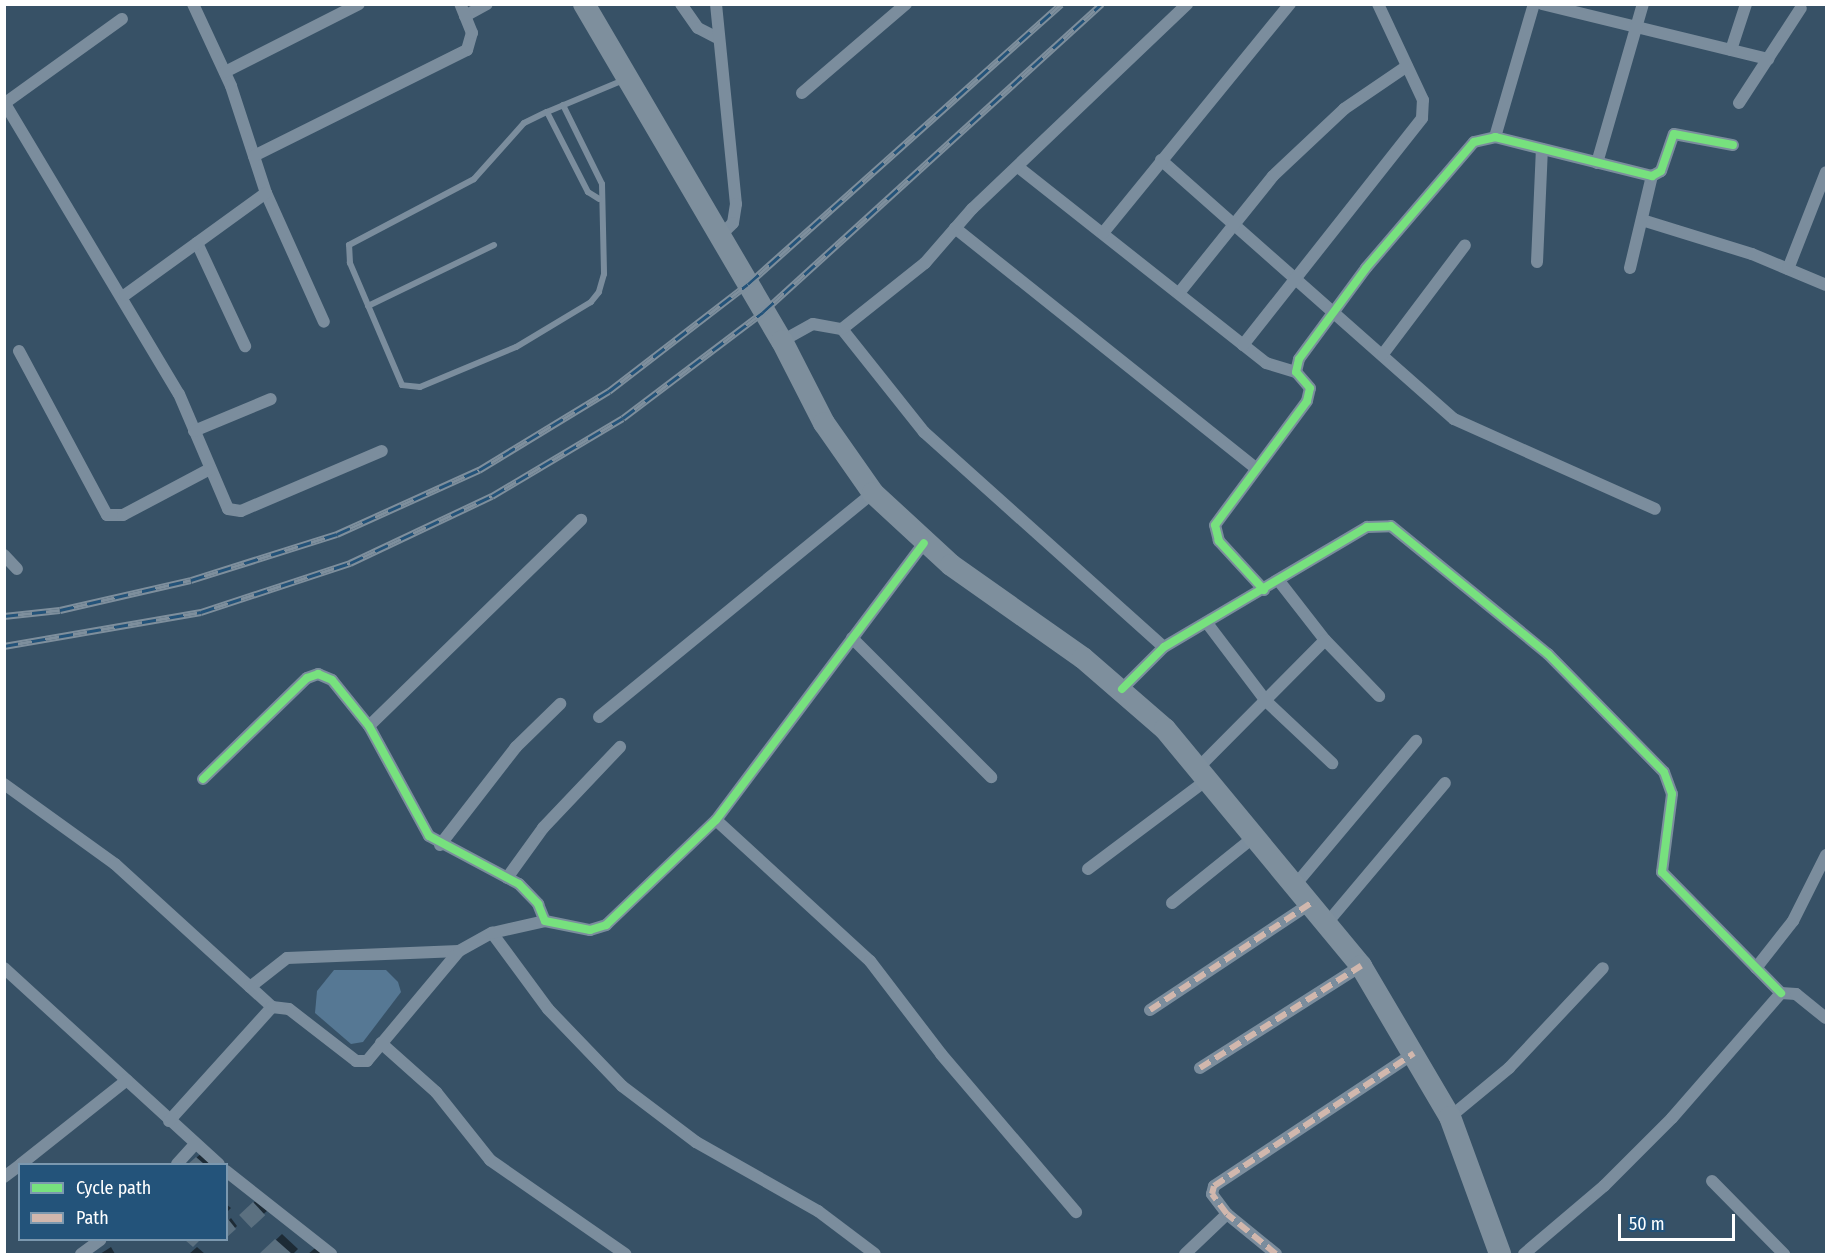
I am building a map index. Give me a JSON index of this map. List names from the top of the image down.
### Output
{
  "legend": ["Cycle path", "Path"],
  "scale_bar": "50 m"
}
